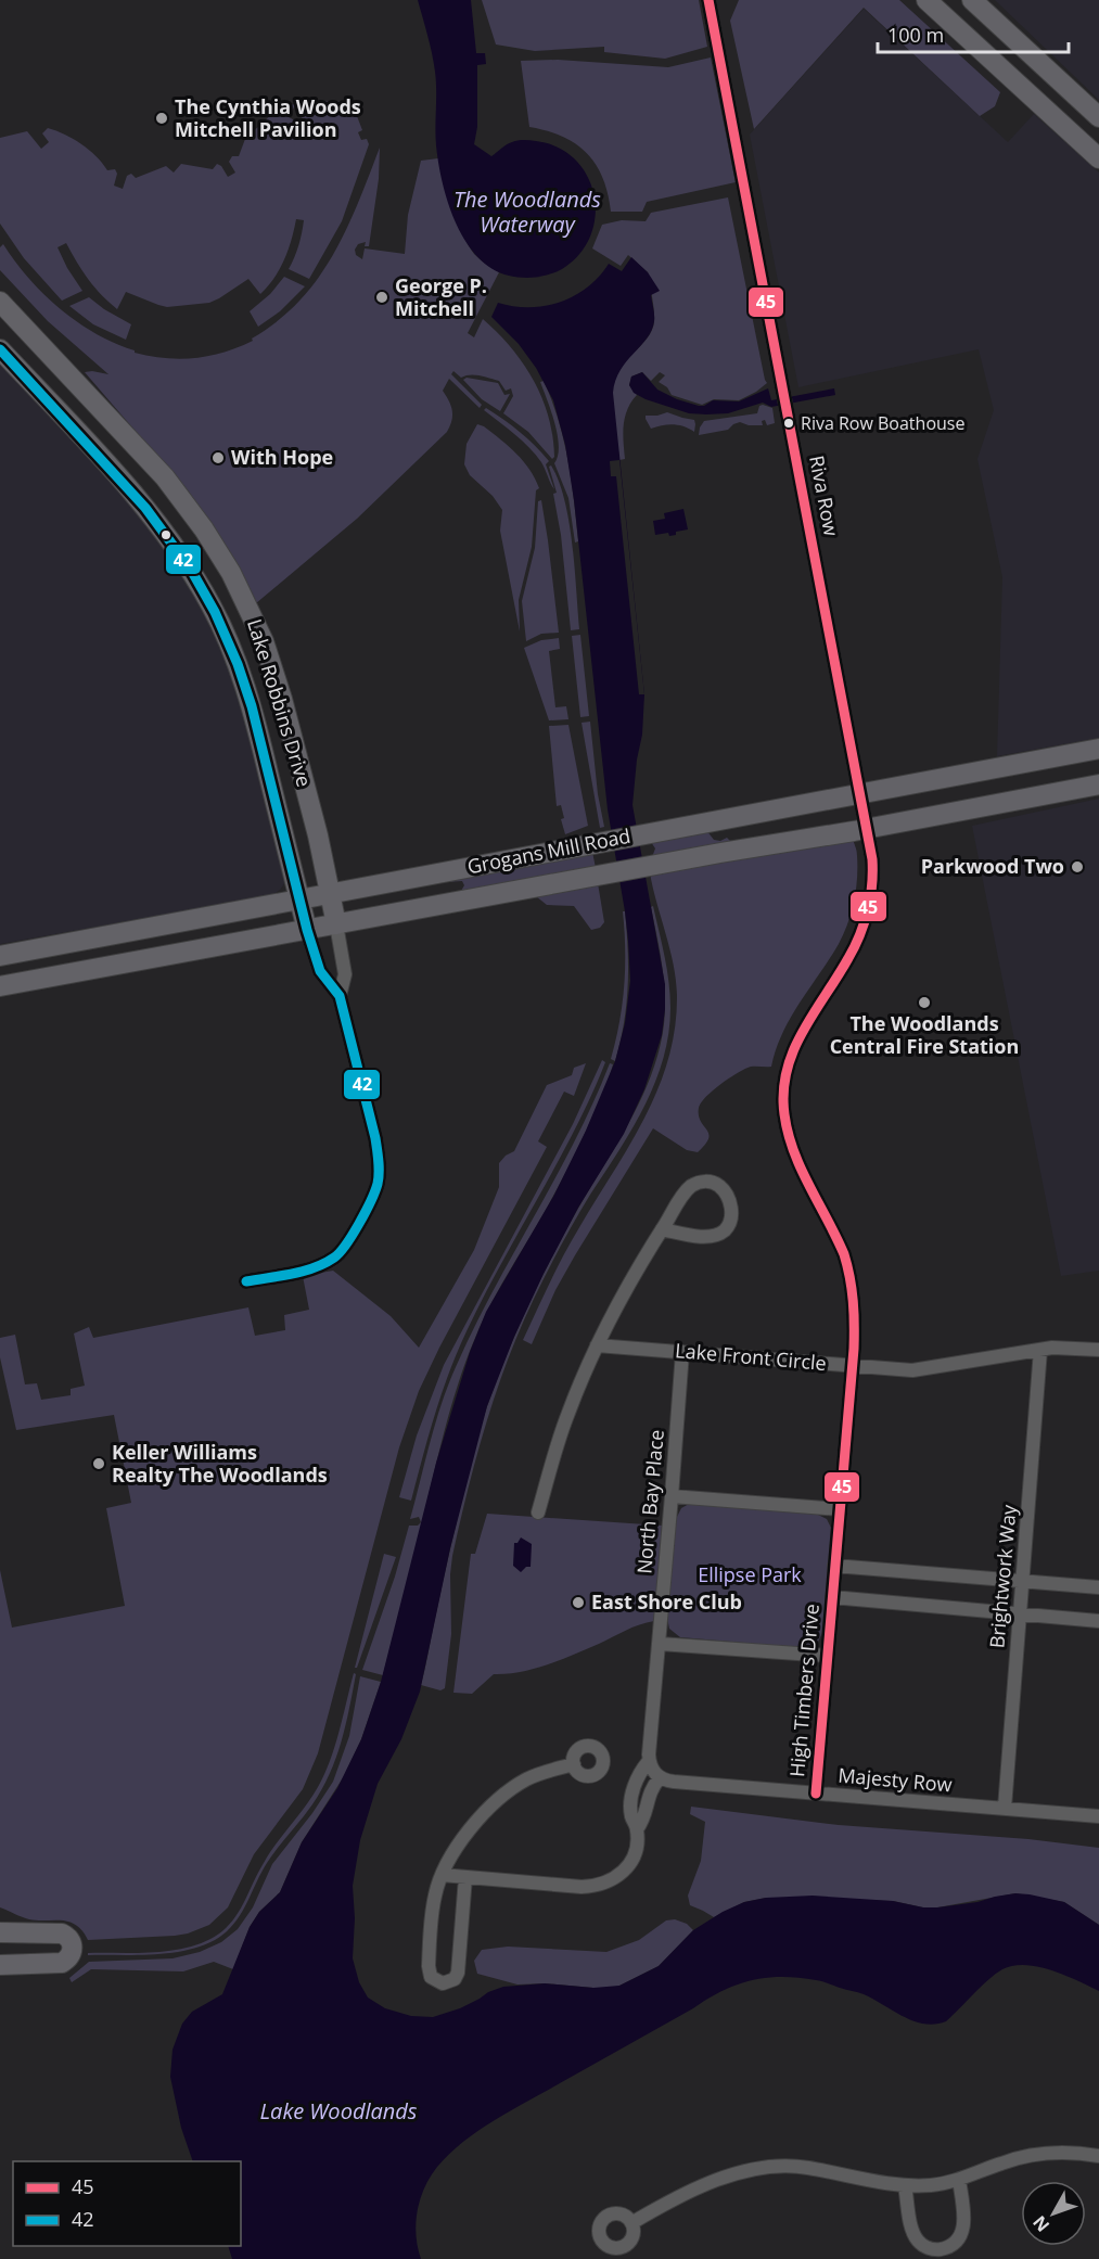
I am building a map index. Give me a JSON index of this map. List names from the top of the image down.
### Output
{
  "streets": {
    "main road": ["Lake Robbins Drive", "Grogans Mill Road"],
    "street": [
      "Riva Row",
      "Lake Front Circle",
      "North Bay Place",
      "Brightwork Way",
      "High Timbers Drive",
      "Majesty Row"
    ]
  },
  "crossings": [
    ["Riva Row", "High Timbers Drive"],
    ["Lake Robbins Drive", "Grogans Mill Road"],
    ["Grogans Mill Road", "High Timbers Drive"],
    ["Lake Front Circle", "North Bay Place"],
    ["Lake Front Circle", "Brightwork Way"],
    ["Lake Front Circle", "High Timbers Drive"],
    ["North Bay Place", "Majesty Row"],
    ["Brightwork Way", "Majesty Row"],
    ["High Timbers Drive", "Majesty Row"]
  ],
  "water": ["The Woodlands Waterway", "Lake Woodlands"],
  "parks": ["Ellipse Park"],
  "places": [
    "The Cynthia Woods Mitchell Pavilion",
    "George P. Mitchell",
    "Riva Row Boathouse",
    "With Hope",
    "Parkwood Two",
    "The Woodlands Central Fire Station",
    "Keller Williams Realty The Woodlands",
    "East Shore Club"
  ],
  "lines": ["transit line 45", "transit line 42"],
  "legend": ["45", "42"],
  "scale_bar": "100 m",
  "north": "bottom left"
}
